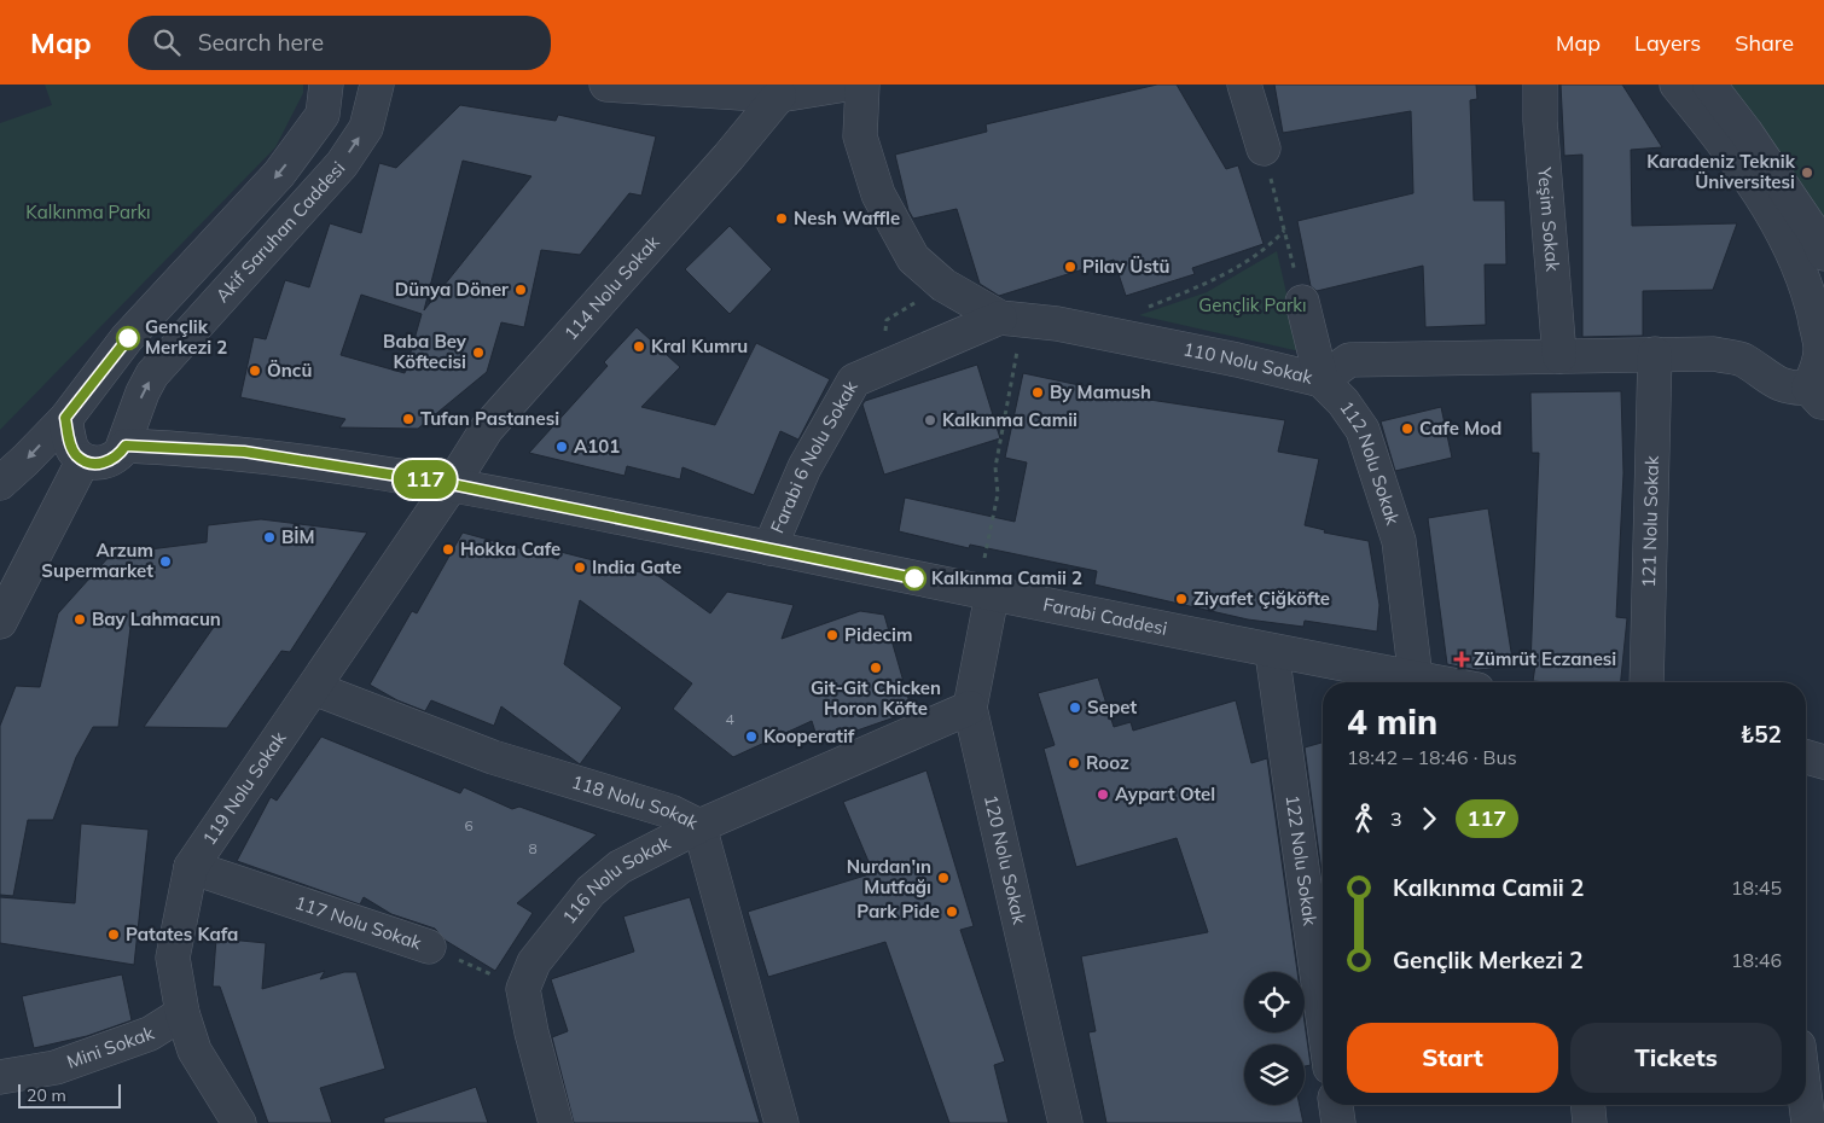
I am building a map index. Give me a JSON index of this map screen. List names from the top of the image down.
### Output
{
  "streets": {
    "street": [
      "Yeşim Sokak",
      "Akif Saruhan Caddesi",
      "114 Nolu Sokak",
      "110 Nolu Sokak",
      "Farabi 6 Nolu Sokak",
      "112 Nolu Sokak",
      "121 Nolu Sokak",
      "Farabi Caddesi",
      "119 Nolu Sokak",
      "118 Nolu Sokak",
      "120 Nolu Sokak",
      "122 Nolu Sokak",
      "116 Nolu Sokak",
      "117 Nolu Sokak",
      "Mini Sokak"
    ]
  },
  "crossings": [
    ["Yeşim Sokak", "110 Nolu Sokak"],
    ["Akif Saruhan Caddesi", "Farabi Caddesi"],
    ["114 Nolu Sokak", "Farabi Caddesi"],
    ["114 Nolu Sokak", "119 Nolu Sokak"],
    ["110 Nolu Sokak", "Farabi 6 Nolu Sokak"],
    ["110 Nolu Sokak", "112 Nolu Sokak"],
    ["110 Nolu Sokak", "121 Nolu Sokak"],
    ["Farabi 6 Nolu Sokak", "Farabi Caddesi"],
    ["112 Nolu Sokak", "Farabi Caddesi"],
    ["Farabi Caddesi", "119 Nolu Sokak"],
    ["Farabi Caddesi", "120 Nolu Sokak"],
    ["Farabi Caddesi", "122 Nolu Sokak"],
    ["119 Nolu Sokak", "118 Nolu Sokak"],
    ["119 Nolu Sokak", "117 Nolu Sokak"],
    ["119 Nolu Sokak", "Mini Sokak"],
    ["118 Nolu Sokak", "116 Nolu Sokak"],
    ["120 Nolu Sokak", "116 Nolu Sokak"],
    ["116 Nolu Sokak", "117 Nolu Sokak"]
  ],
  "parks": ["Kalkınma Parkı", "Gençlik Parkı"],
  "places": {
    "other": [
      "Karadeniz Teknik Üniversitesi",
      "Nesh Waffle",
      "Pilav Üstü",
      "Dünya Döner",
      "Gençlik Merkezi 2",
      "Kral Kumru",
      "Baba Bey Köftecisi",
      "Öncü",
      "By Mamush",
      "Tufan Pastanesi",
      "Kalkınma Camii",
      "Cafe Mod",
      "A101",
      "BİM",
      "Hokka Cafe",
      "Arzum Supermarket",
      "India Gate",
      "Kalkınma Camii 2",
      "Ziyafet Çiğköfte",
      "Bay Lahmacun",
      "Pidecim",
      "Git-Git Chicken Horon Köfte",
      "Sepet",
      "Kooperatif",
      "Rooz",
      "Aypart Otel",
      "Nurdan'ın Mutfağı",
      "Park Pide",
      "Patates Kafa"
    ],
    "health": ["Zümrüt Eczanesi"]
  },
  "lines": ["bus line 117"],
  "house_numbers": ["4", "6", "8"],
  "scale_bar": "20 m",
  "page": {
    "header": "Map",
    "search": "Search here",
    "nav": ["Map", "Layers", "Share"],
    "on_map": "117",
    "heading": ["4 min", "18:42 – 18:46 · Bus", "₺52"],
    "legs": ["3", "117"],
    "list": [
      {
        "name": "Kalkınma Camii 2",
        "value": "18:45"
      },
      {
        "name": "Gençlik Merkezi 2",
        "value": "18:46"
      }
    ],
    "buttons": ["Start", "Tickets"],
    "scale": "20 m"
  }
}
